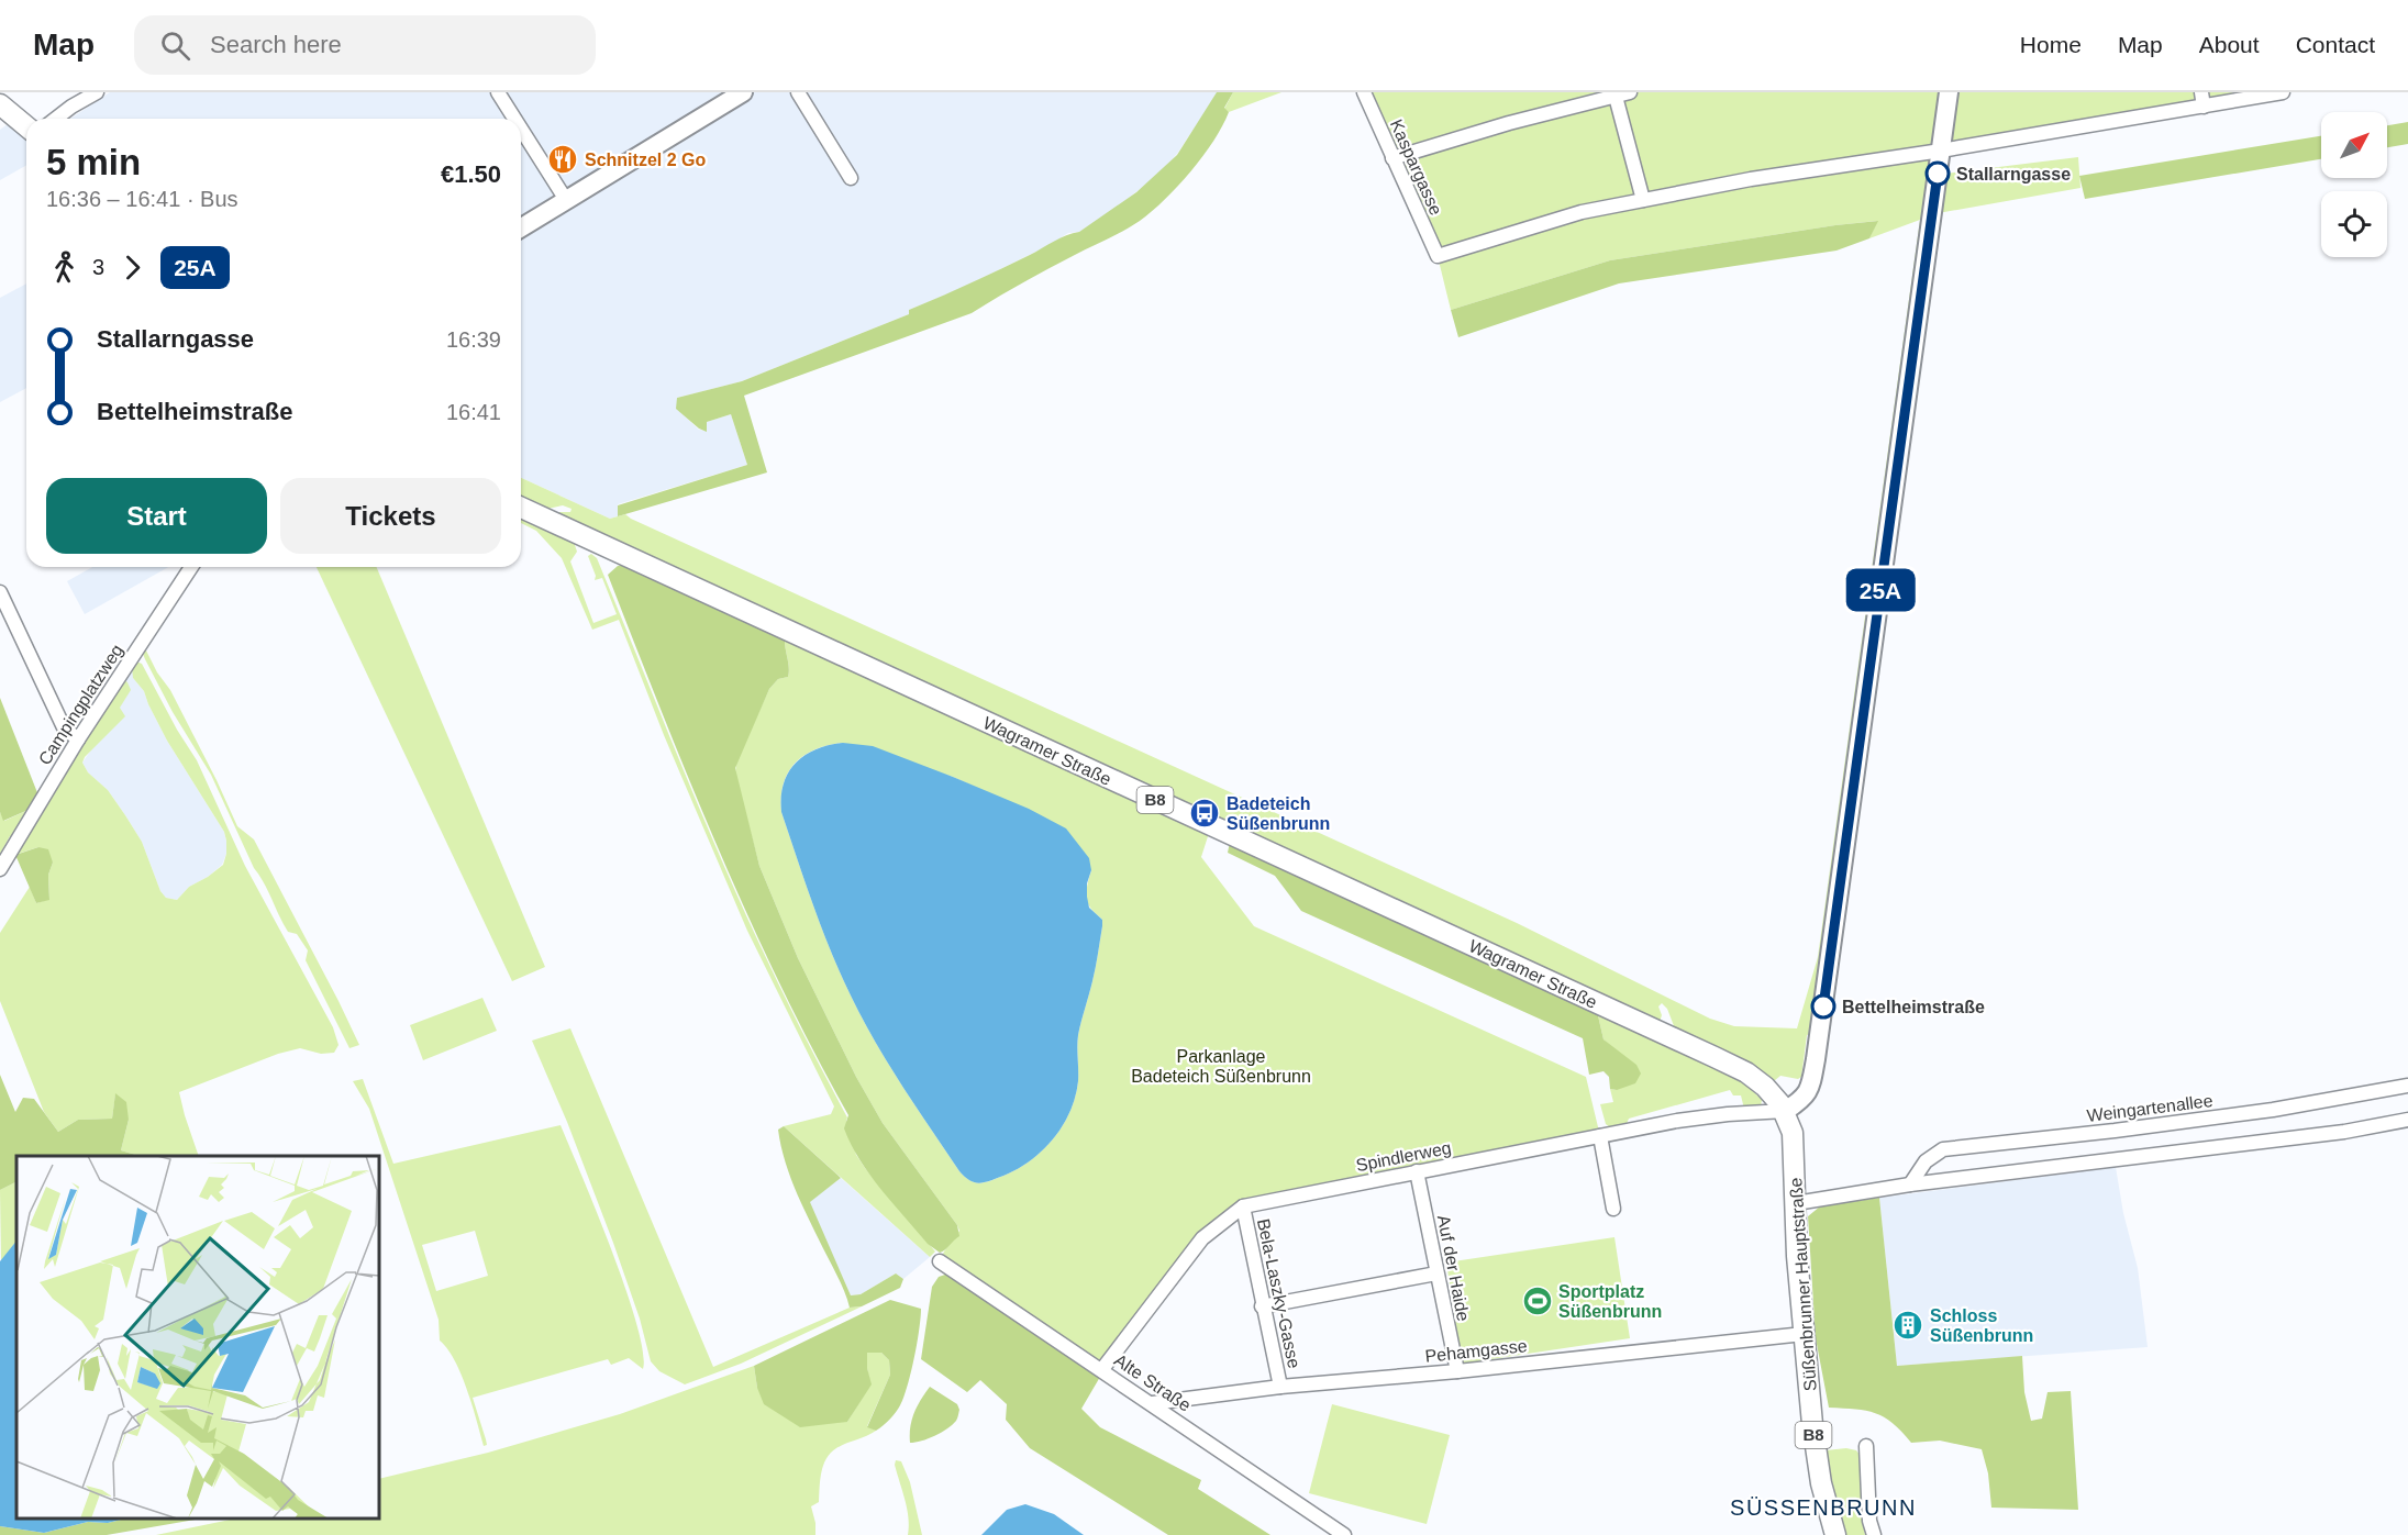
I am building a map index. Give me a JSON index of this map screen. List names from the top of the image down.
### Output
{
  "streets": {
    "main road": ["Wagramer Straße", "B8", "Süßenbrunner Hauptstraße"],
    "street": [
      "Kaspargasse",
      "Campingplatzweg",
      "Weingartenallee",
      "Spindlerweg",
      "Auf der Haide",
      "Bela-Laszky-Gasse",
      "Pehamgasse",
      "Alte Straße"
    ]
  },
  "crossings": [
    ["Wagramer Straße", "Spindlerweg"],
    ["Wagramer Straße", "Süßenbrunner Hauptstraße"],
    ["Spindlerweg", "Auf der Haide"],
    ["Spindlerweg", "Süßenbrunner Hauptstraße"],
    ["Spindlerweg", "Bela-Laszky-Gasse"],
    ["Spindlerweg", "Alte Straße"],
    ["Auf der Haide", "Pehamgasse"],
    ["Süßenbrunner Hauptstraße", "Pehamgasse"],
    ["Bela-Laszky-Gasse", "Pehamgasse"],
    ["Pehamgasse", "Alte Straße"]
  ],
  "districts": ["SÜSSENBRUNN"],
  "parks": ["Parkanlage Badeteich Süßenbrunn"],
  "places": {
    "restaurant": ["Schnitzel 2 Go"],
    "other": ["Stallarngasse", "Bettelheimstraße"],
    "bus stop": ["Badeteich Süßenbrunn"],
    "sports": ["Sportplatz Süßenbrunn"],
    "building": ["Schloss Süßenbrunn"]
  },
  "lines": ["bus line 25A"],
  "north": "top right",
  "page": {
    "header": "Map",
    "search": "Search here",
    "nav": [
      "Home",
      "Map",
      "About",
      "Contact"
    ],
    "on_map": "25A",
    "heading": ["5 min", "16:36 – 16:41 · Bus", "€1.50"],
    "legs": ["3", "25A"],
    "list": [
      {
        "name": "Stallarngasse",
        "value": "16:39"
      },
      {
        "name": "Bettelheimstraße",
        "value": "16:41"
      }
    ],
    "buttons": ["Start", "Tickets"]
  }
}
